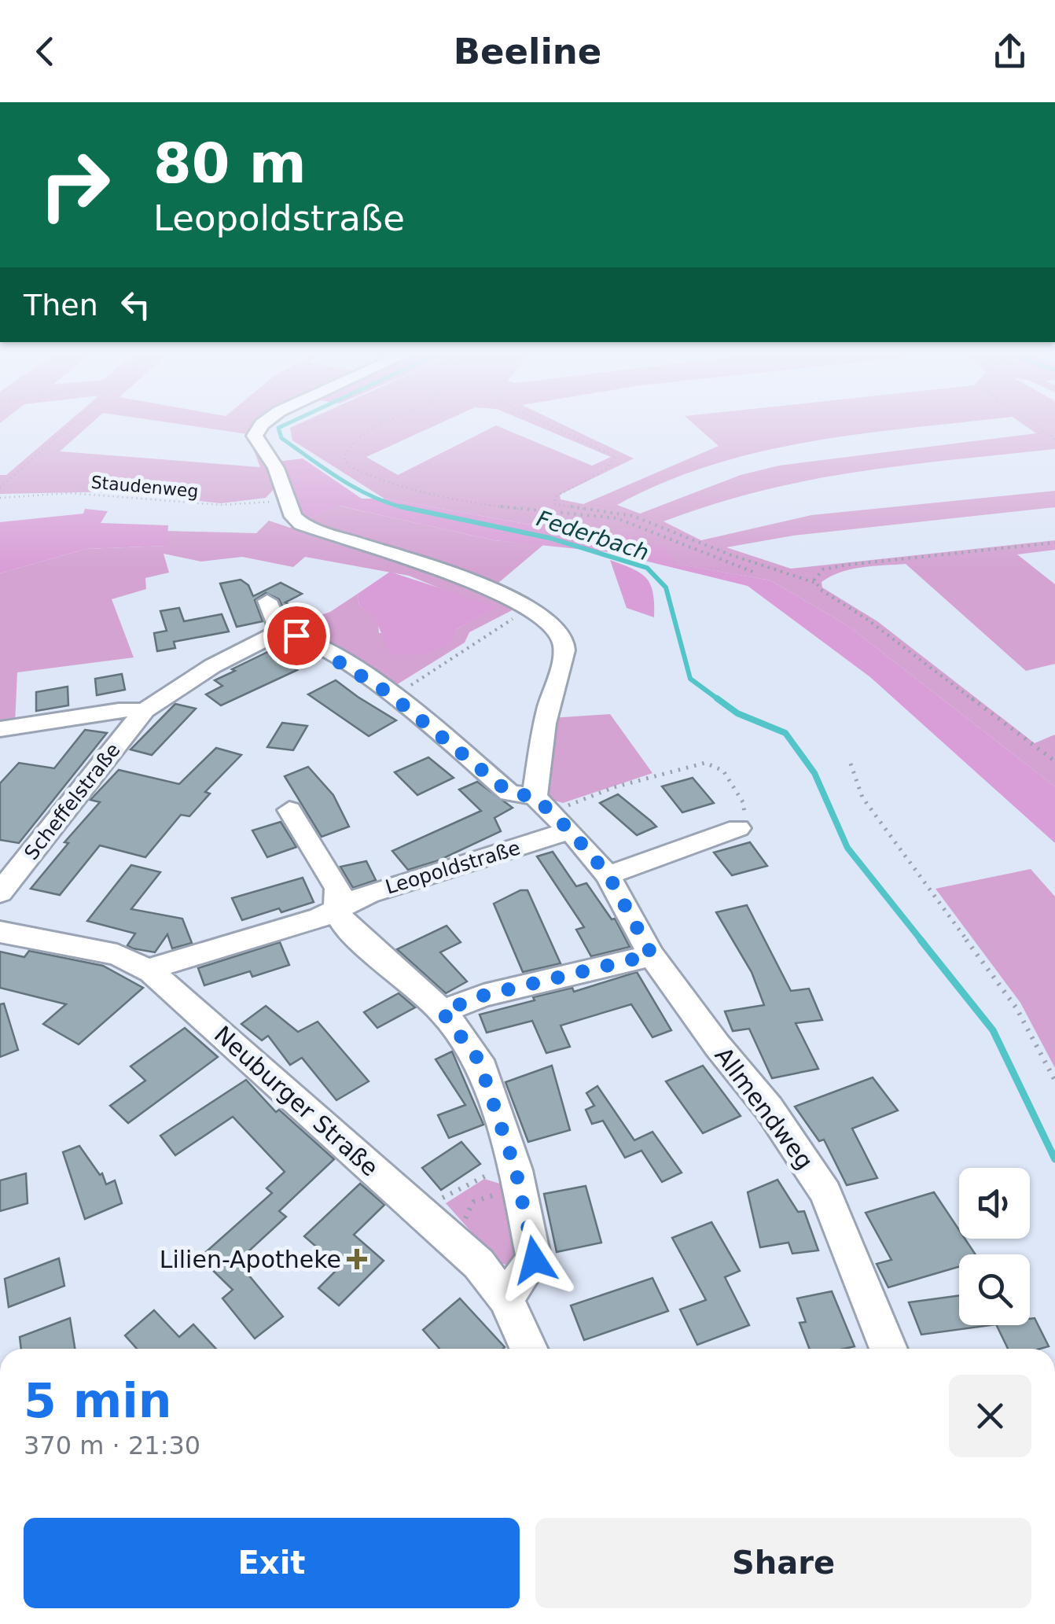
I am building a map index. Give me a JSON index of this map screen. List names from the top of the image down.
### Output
{
  "streets": {
    "street": [
      "Scheffelstraße",
      "Leopoldstraße",
      "Neuburger Straße",
      "Allmendweg"
    ],
    "path": ["Staudenweg"]
  },
  "crossings": [
    ["Scheffelstraße", "Allmendweg"],
    ["Leopoldstraße", "Neuburger Straße"],
    ["Leopoldstraße", "Allmendweg"]
  ],
  "water": ["Federbach"],
  "places": {
    "health": ["Lilien-Apotheke"]
  },
  "page": {
    "header": "Beeline",
    "turn": ["80 m", "Leopoldstraße"],
    "then": "Then",
    "heading": ["5 min", "370 m · 21:30"],
    "buttons": ["Exit", "Share"]
  }
}
